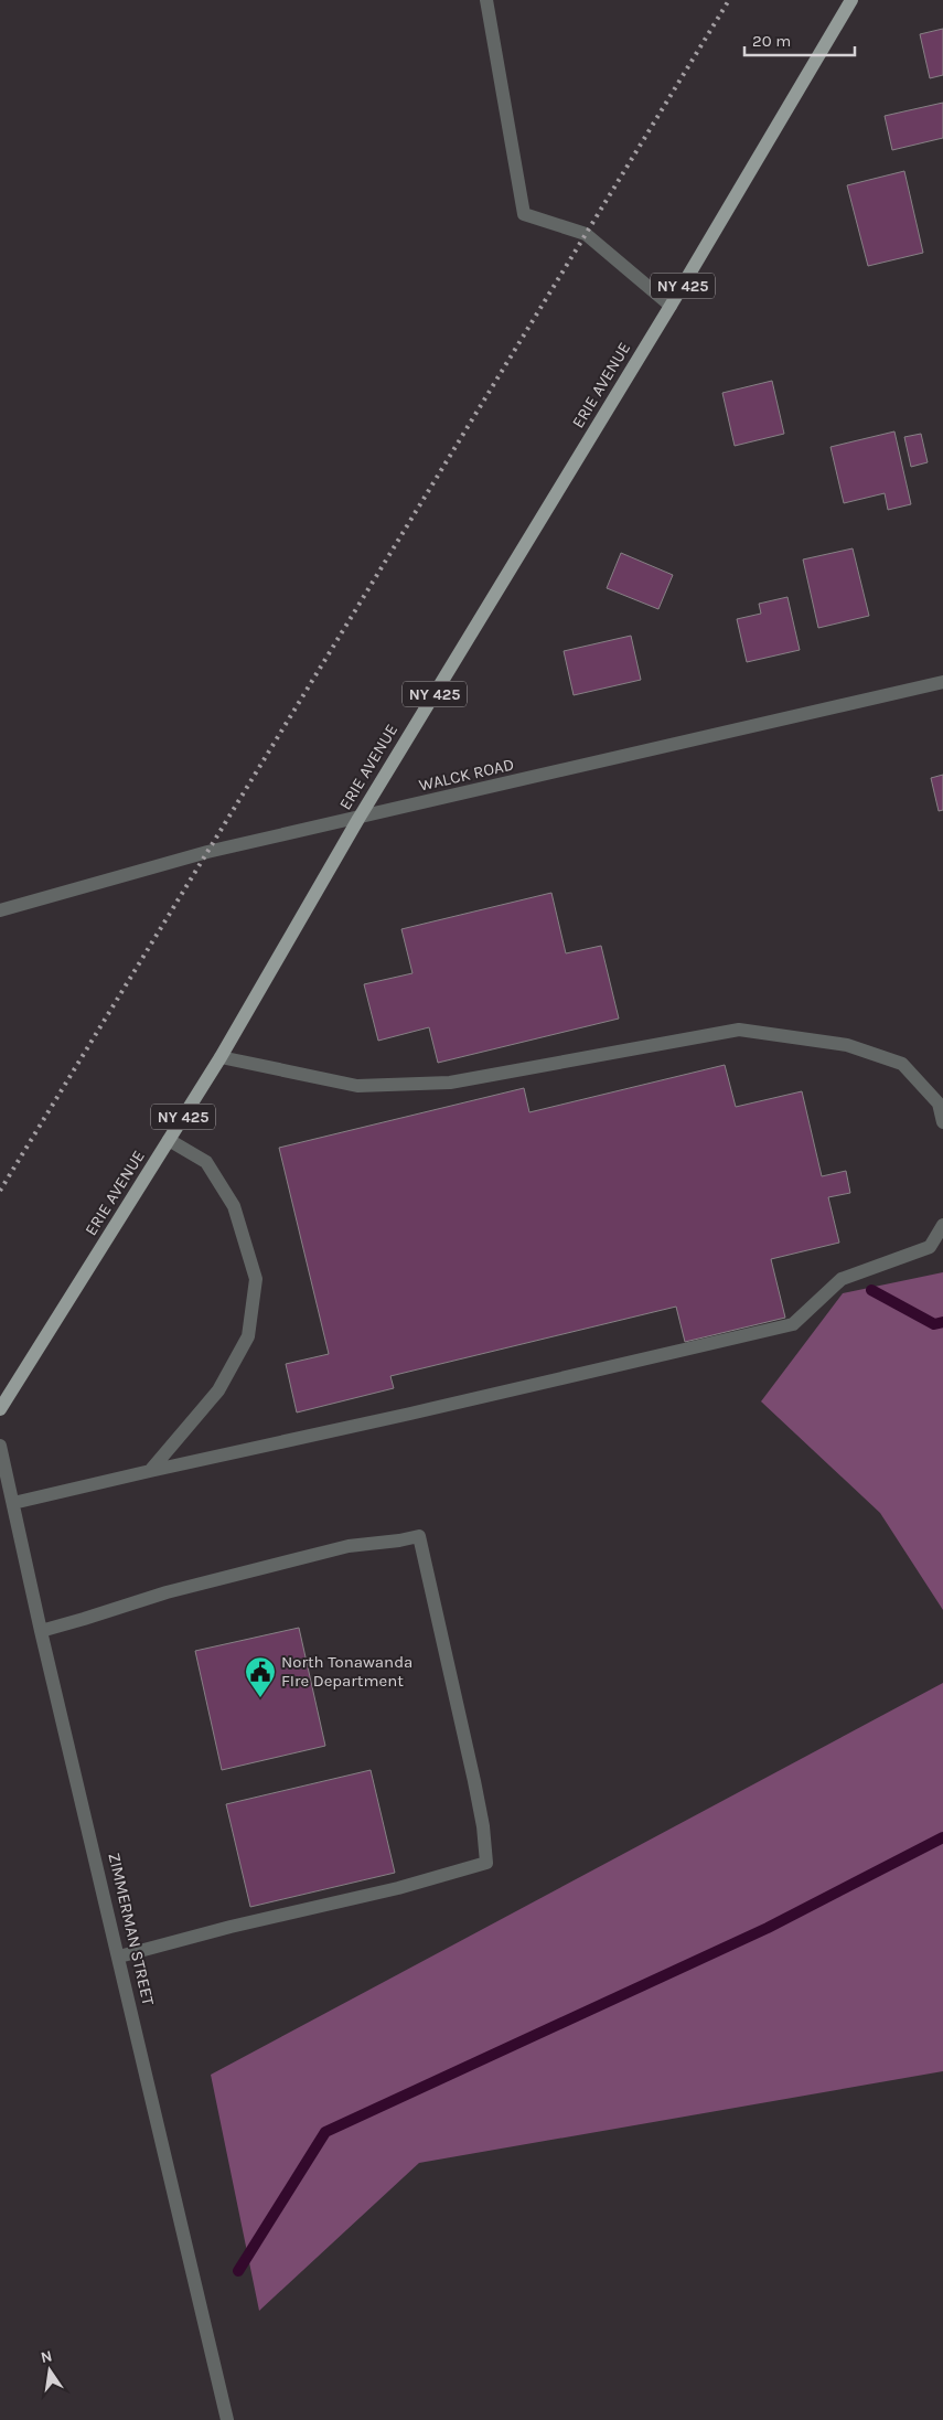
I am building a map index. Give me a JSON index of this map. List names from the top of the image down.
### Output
{
  "streets": {
    "main road": ["NY 425", "ERIE AVENUE"],
    "street": ["WALCK ROAD", "ZIMMERMAN STREET"]
  },
  "crossings": [
    ["ERIE AVENUE", "WALCK ROAD"]
  ],
  "places": {
    "public building": ["North Tonawanda FIre Department"]
  },
  "scale_bar": "20 m",
  "north": "top"
}
